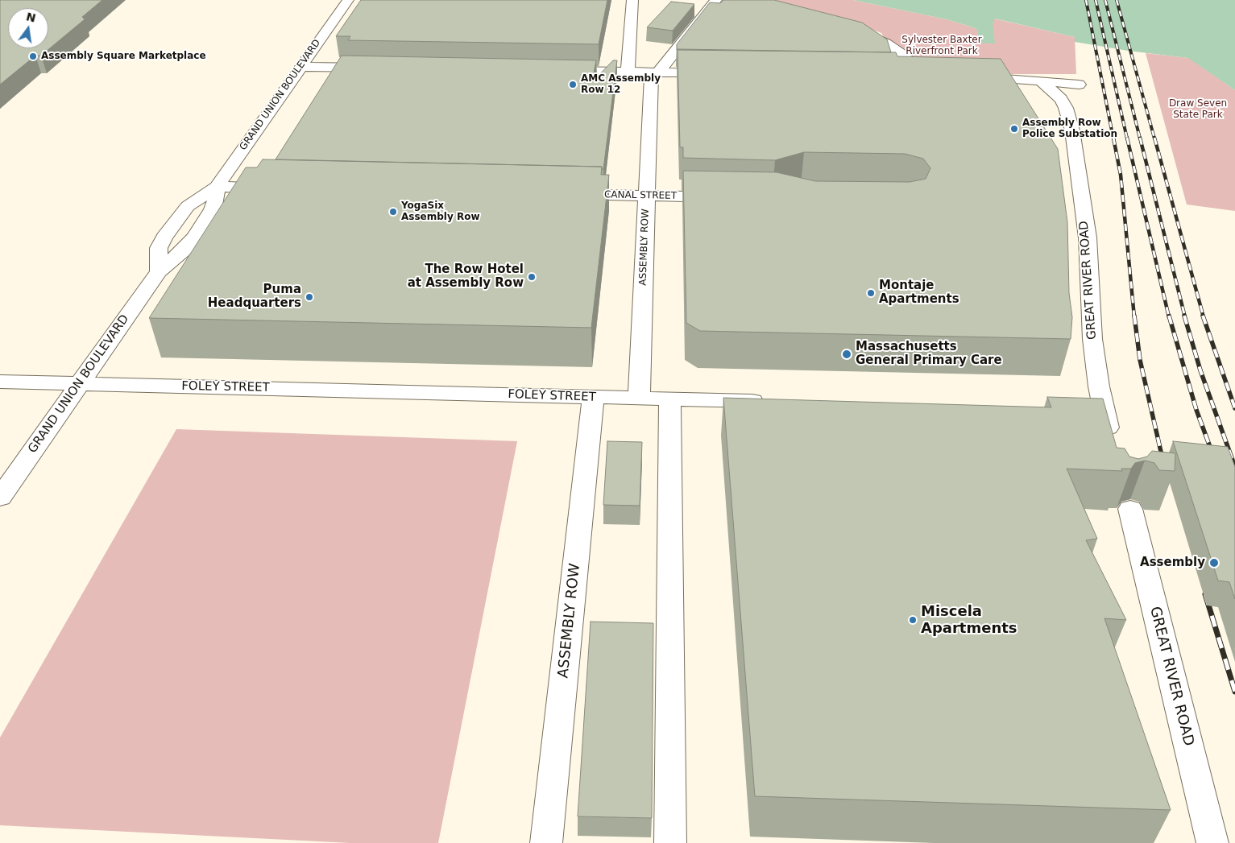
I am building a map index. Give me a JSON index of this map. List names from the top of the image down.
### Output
{
  "streets": {
    "street": [
      "GRAND UNION BOULEVARD",
      "CANAL STREET",
      "ASSEMBLY ROW",
      "GREAT RIVER ROAD",
      "FOLEY STREET"
    ]
  },
  "crossings": [
    ["GRAND UNION BOULEVARD", "FOLEY STREET"],
    ["CANAL STREET", "ASSEMBLY ROW"],
    ["ASSEMBLY ROW", "FOLEY STREET"]
  ],
  "parks": ["Sylvester Baxter Riverfront Park", "Draw Seven State Park"],
  "places": [
    "Assembly Square Marketplace",
    "AMC Assembly Row 12",
    "Assembly Row Police Substation",
    "YogaSix Assembly Row",
    "The Row Hotel at Assembly Row",
    "Montaje Apartments",
    "Puma Headquarters",
    "Massachusetts General Primary Care",
    "Assembly",
    "Miscela Apartments"
  ],
  "north": "top"
}
